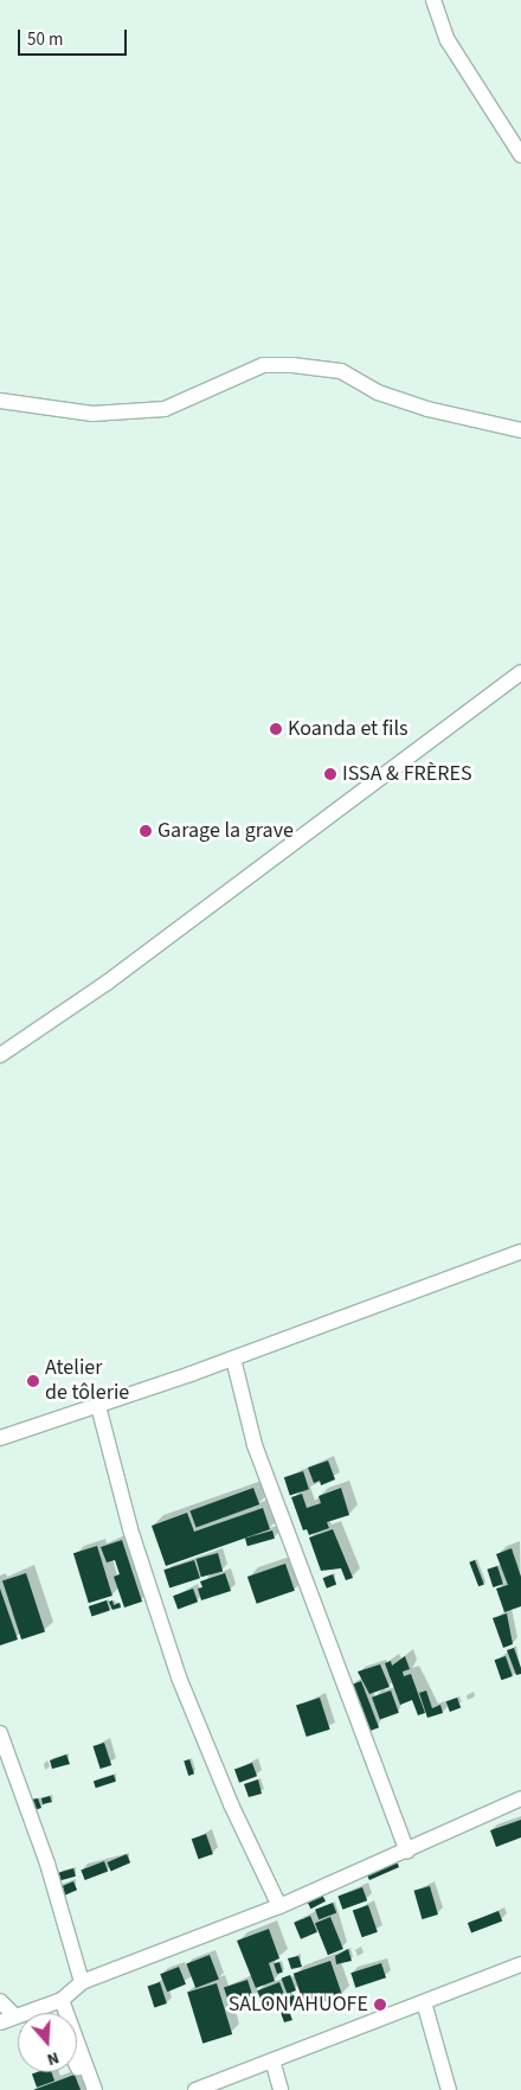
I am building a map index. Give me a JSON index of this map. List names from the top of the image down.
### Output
{
  "places": [
    "Koanda et fils",
    "ISSA & FRÈRES",
    "Garage la grave",
    "Atelier de tôlerie",
    "SALON AHUOFE"
  ],
  "scale_bar": "50 m",
  "north": "bottom"
}
